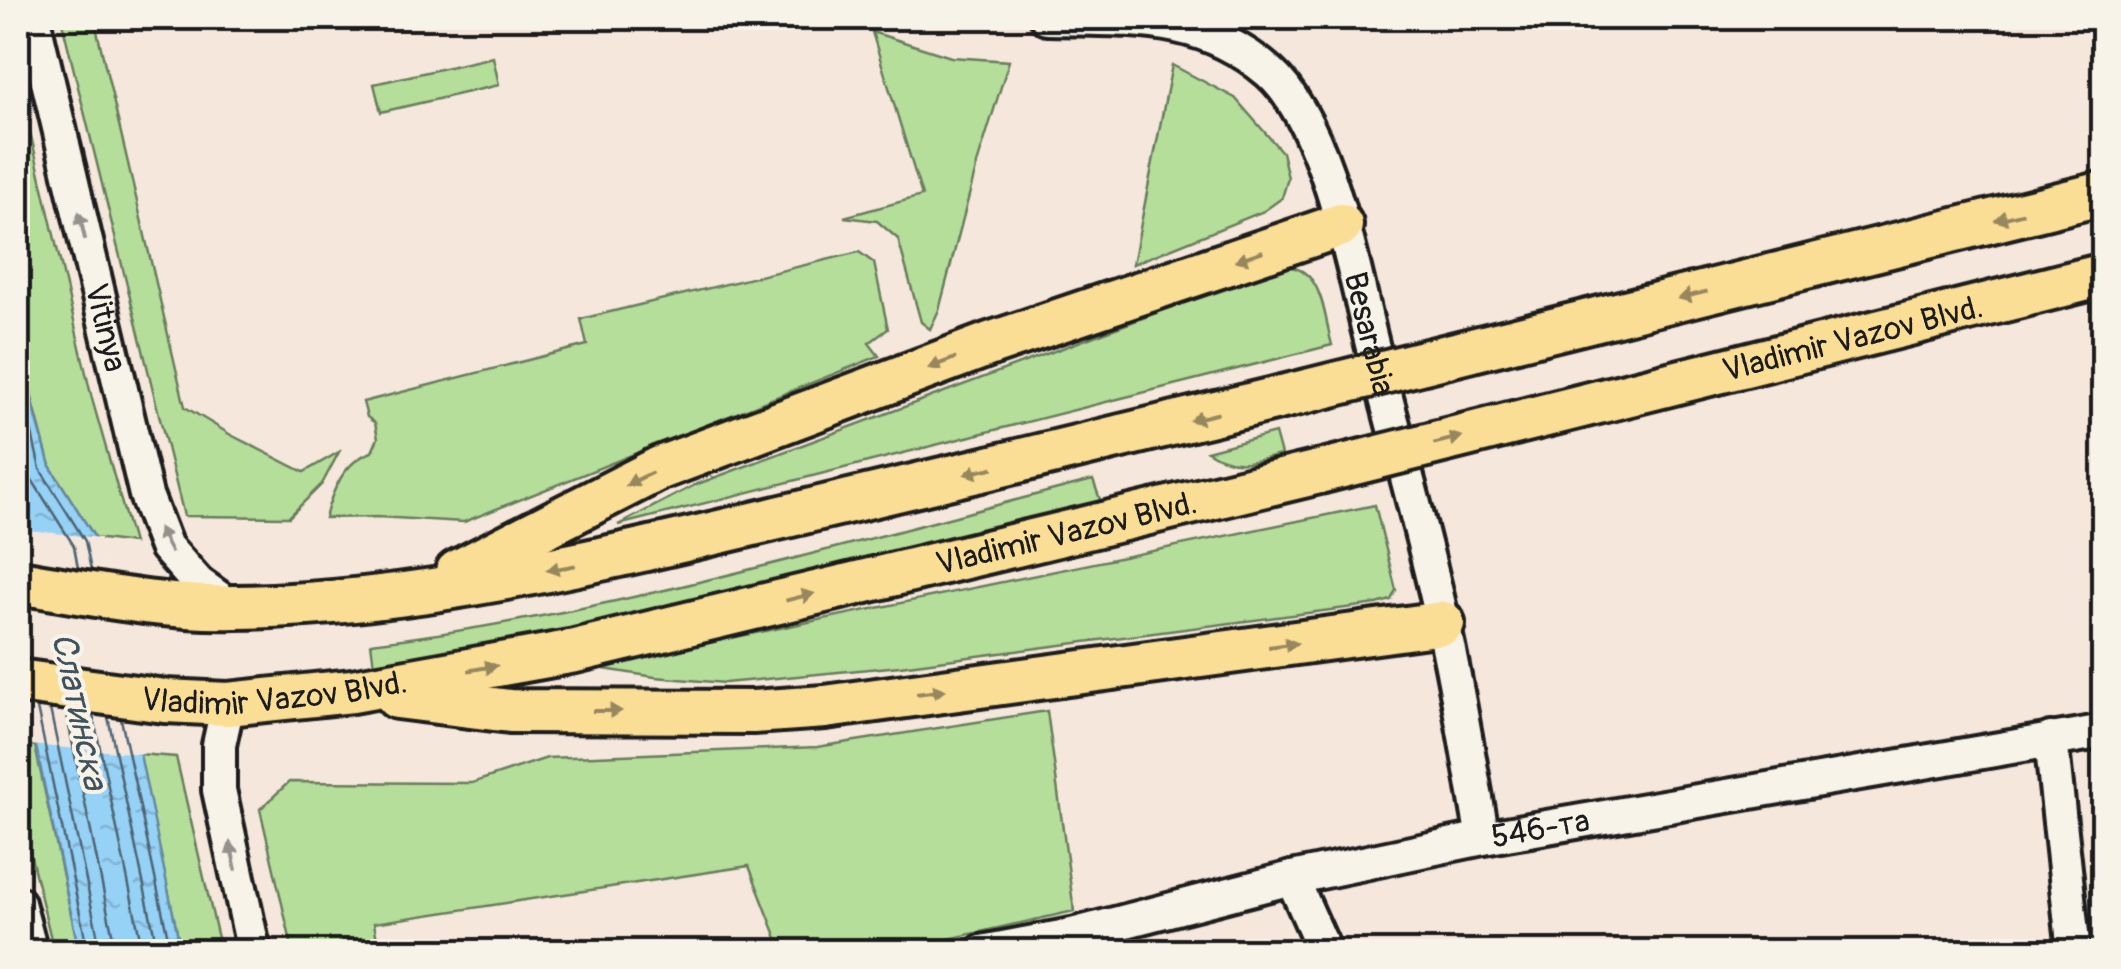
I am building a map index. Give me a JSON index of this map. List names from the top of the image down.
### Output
{
  "streets": {
    "main road": ["Vladimir Vazov Blvd."],
    "street": ["Vitinya", "Besarabia", "546-та"]
  },
  "crossings": [
    ["Besarabia", "546-та"]
  ],
  "one_way": ["Vitinya"],
  "water": ["Слатинска"]
}
